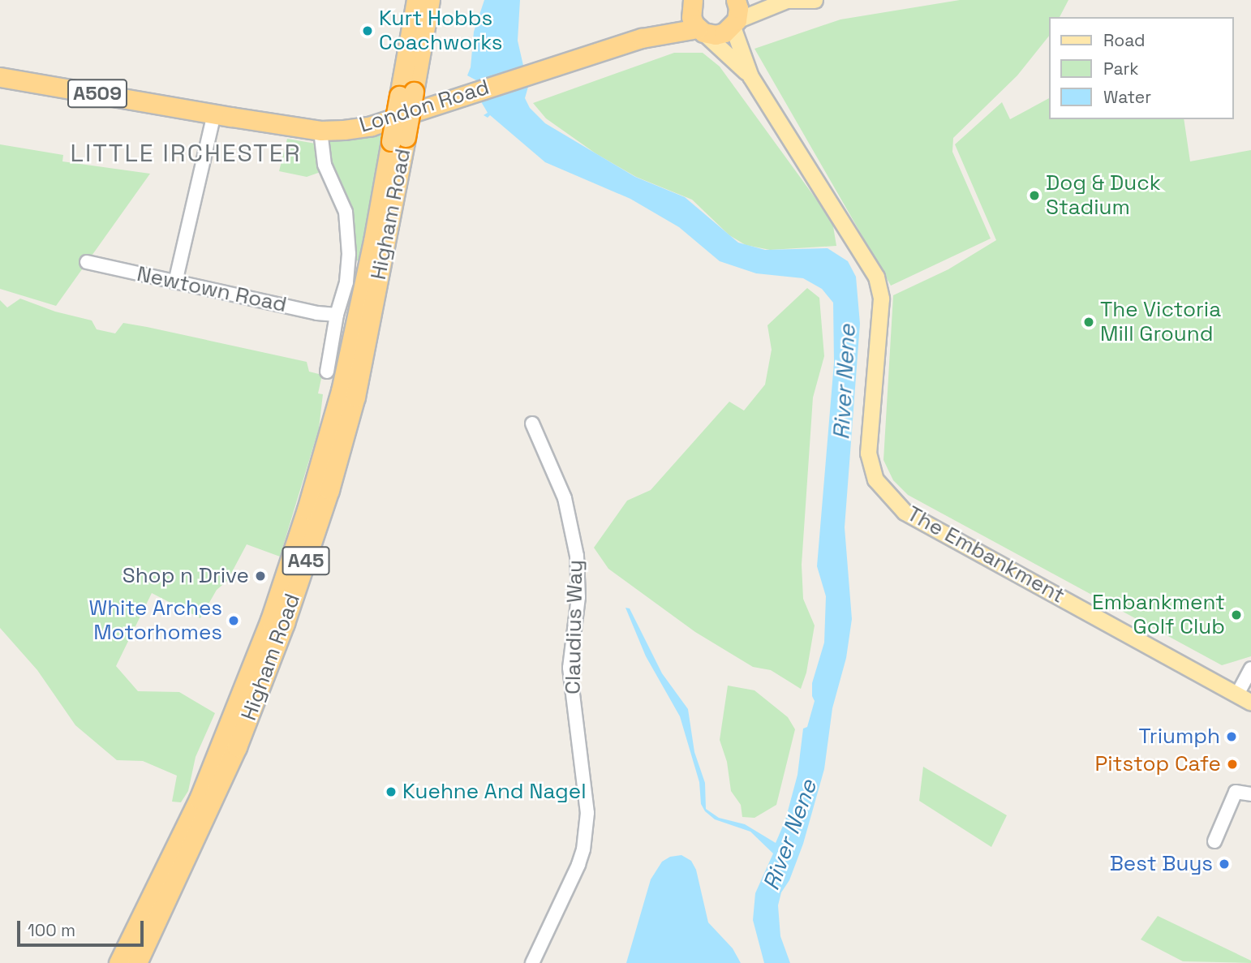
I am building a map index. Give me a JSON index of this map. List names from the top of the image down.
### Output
{
  "streets": {
    "highway": [
      "A509",
      "London Road",
      "Higham Road",
      "A45"
    ],
    "main road": ["The Embankment"],
    "street": ["Newtown Road", "Claudius Way"]
  },
  "crossings": [
    ["London Road", "The Embankment"],
    ["Higham Road", "A45"]
  ],
  "districts": ["LITTLE IRCHESTER"],
  "water": ["River Nene"],
  "places": [
    "Kurt Hobbs Coachworks",
    "Dog & Duck Stadium",
    "The Victoria Mill Ground",
    "Shop n Drive",
    "Embankment Golf Club",
    "White Arches Motorhomes",
    "Triumph",
    "Pitstop Cafe",
    "Kuehne And Nagel",
    "Best Buys"
  ],
  "legend": ["Road", "Park", "Water"],
  "scale_bar": "100 m"
}
